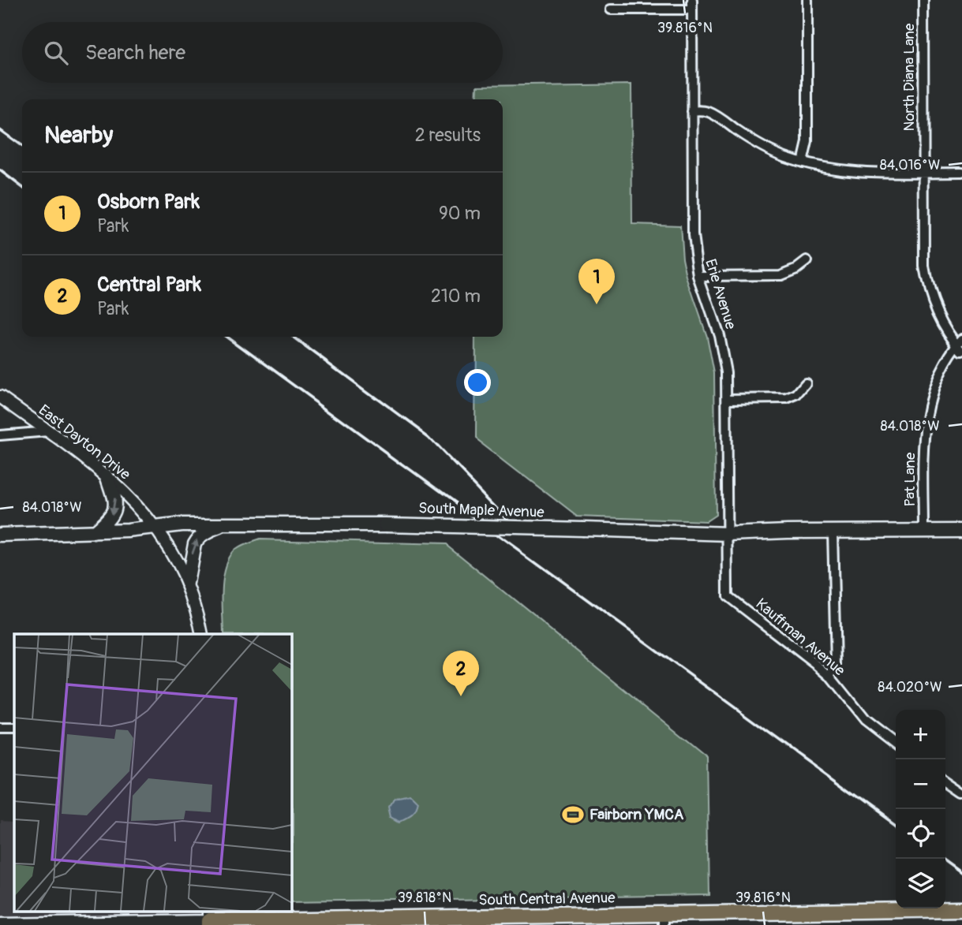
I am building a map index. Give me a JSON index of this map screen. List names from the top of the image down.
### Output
{
  "streets": {
    "main road": ["South Maple Avenue", "South Central Avenue"],
    "street": [
      "North Diana Lane",
      "Erie Avenue",
      "East Dayton Drive",
      "Pat Lane",
      "Kauffman Avenue"
    ]
  },
  "crossings": [
    ["North Diana Lane", "Pat Lane"],
    ["Erie Avenue", "South Maple Avenue"],
    ["Erie Avenue", "Kauffman Avenue"],
    ["East Dayton Drive", "South Maple Avenue"],
    ["Pat Lane", "South Maple Avenue"]
  ],
  "places": {
    "sports": ["Fairborn YMCA"]
  },
  "page": {
    "search": "Search here",
    "heading": ["Nearby", "2 results"],
    "list": [
      {
        "mark": "1",
        "name": "Osborn Park",
        "note": "Park",
        "value": "90 m"
      },
      {
        "mark": "2",
        "name": "Central Park",
        "note": "Park",
        "value": "210 m"
      }
    ],
    "pins": ["1", "2"],
    "map_buttons": ["+", "−"]
  },
  "coordinates": [
    "39.816°N",
    "84.016°W",
    "84.018°W",
    "84.020°W",
    "39.818°N"
  ]
}
